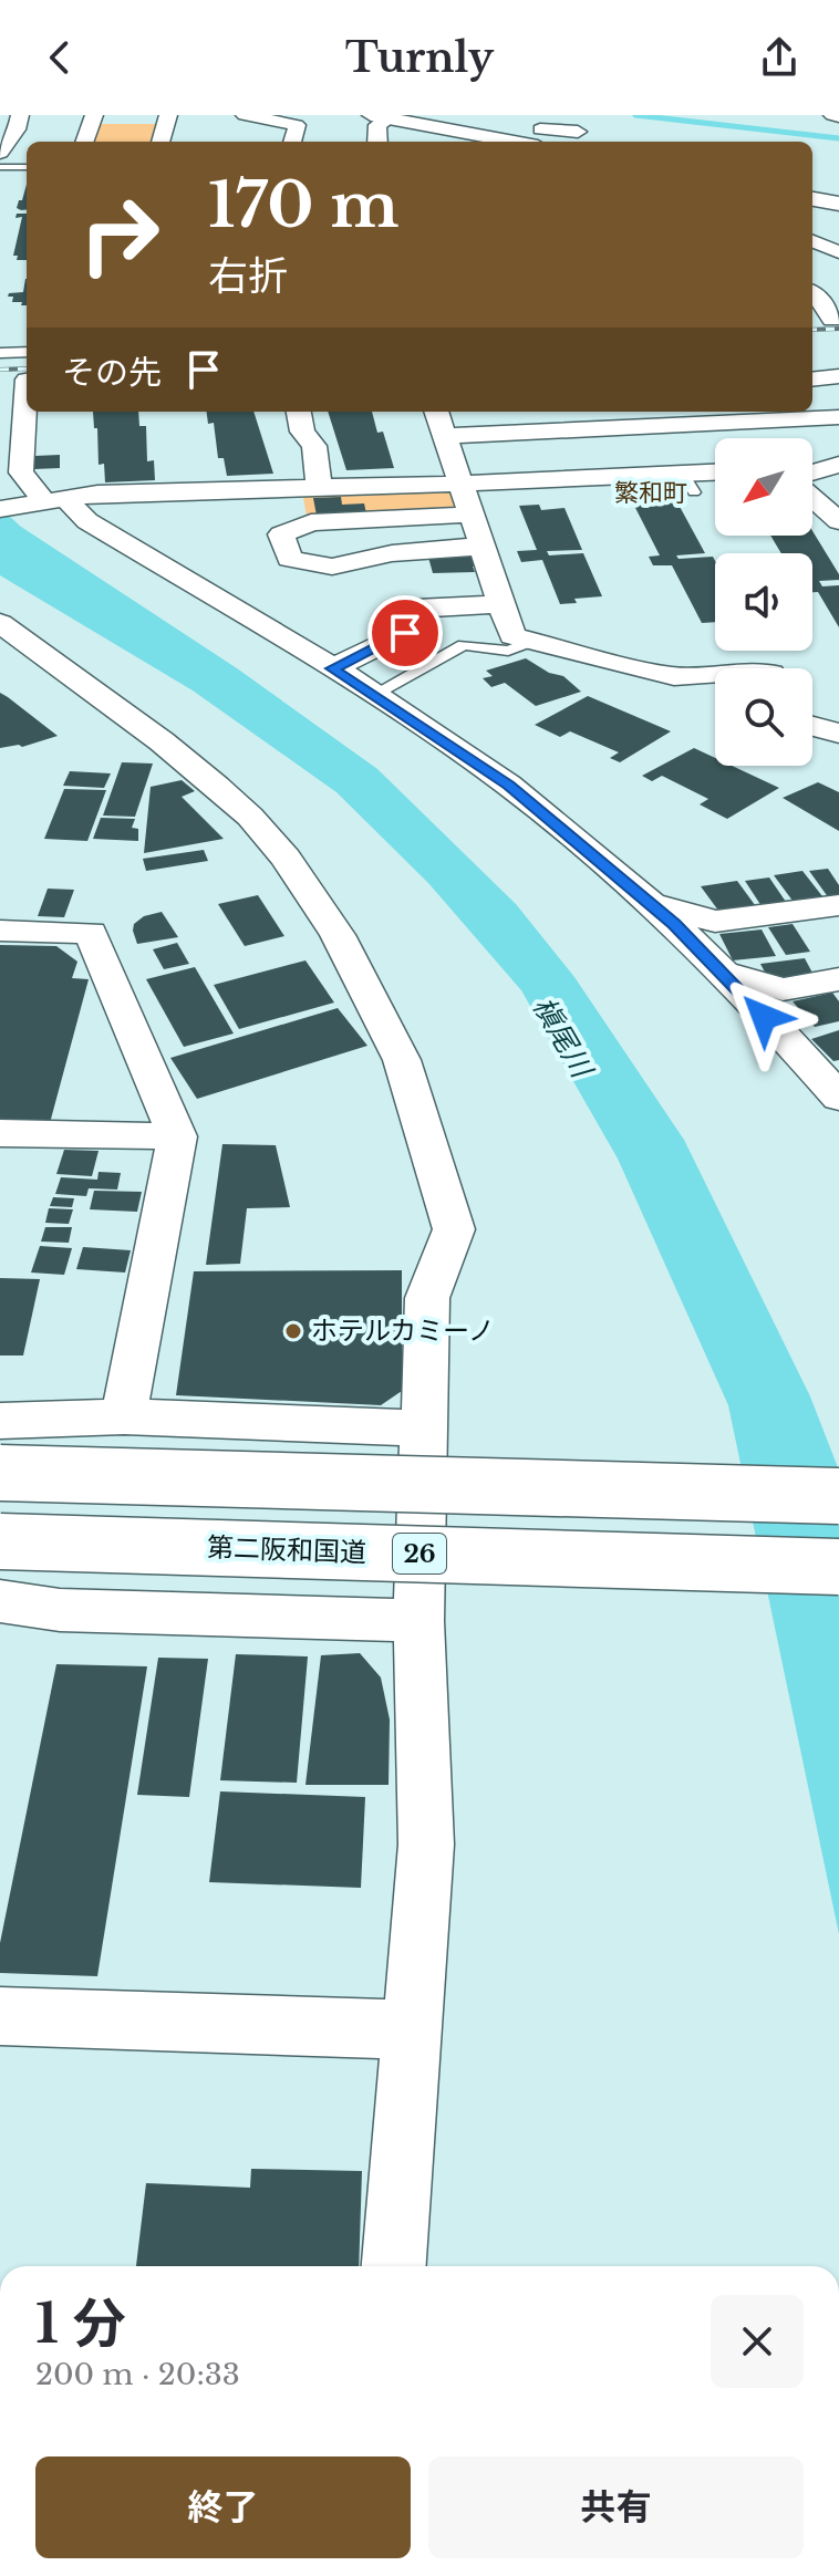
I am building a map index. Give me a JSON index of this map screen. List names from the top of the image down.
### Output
{
  "streets": {
    "main road": ["第二阪和国道", "26"]
  },
  "districts": ["繁和町"],
  "water": ["槇尾川"],
  "places": ["ホテルカミーノ"],
  "north": "bottom left",
  "page": {
    "header": "Turnly",
    "turn": ["170 m", "右折"],
    "then": "その先",
    "heading": ["1 分", "200 m · 20:33"],
    "buttons": ["終了", "共有"]
  }
}
